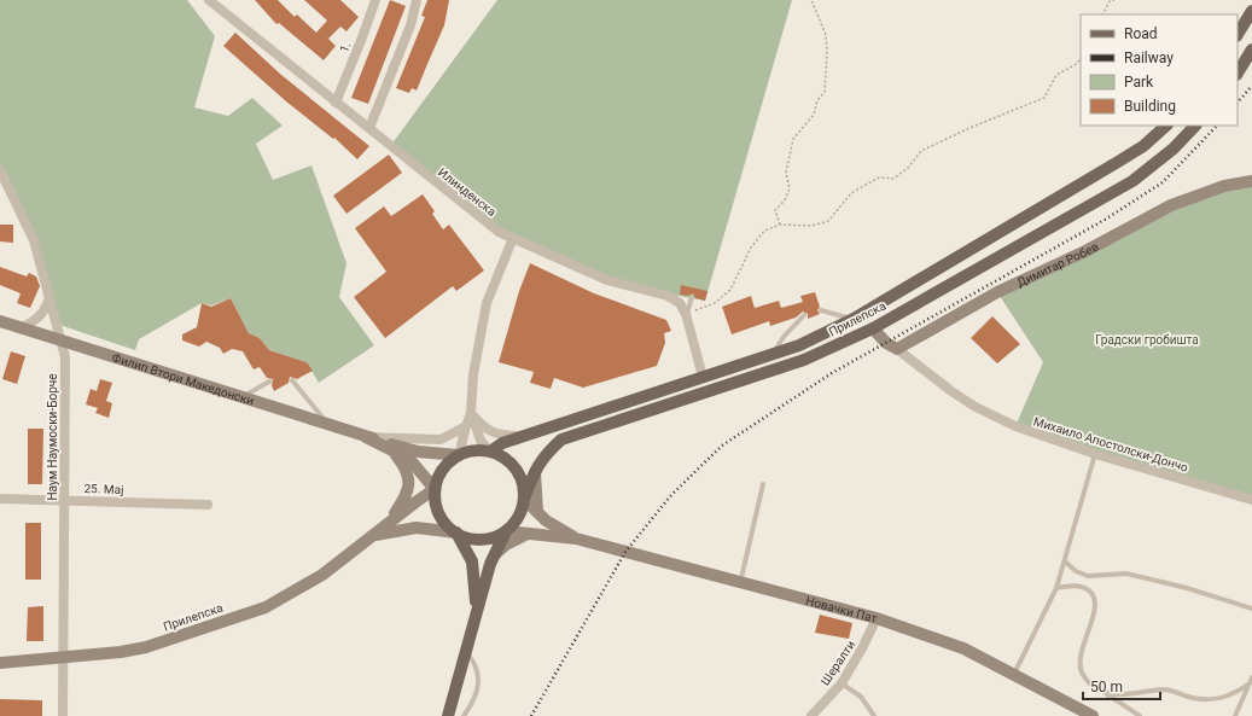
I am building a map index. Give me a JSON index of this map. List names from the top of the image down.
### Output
{
  "streets": {
    "main road": [
      "Димитар Робев",
      "Прилепска",
      "Филип Втори Македонски",
      "Новачки Пат"
    ],
    "street": [
      "1.",
      "Илинденска",
      "Наум Наумоски-Борче",
      "Михаило Апостолски-Дончо",
      "25. Мај",
      "Шералти"
    ]
  },
  "crossings": [
    ["1.", "Илинденска"],
    ["Илинденска", "Прилепска"],
    ["Димитар Робев", "Михаило Апостолски-Дончо"],
    ["Прилепска", "Наум Наумоски-Борче"],
    ["Филип Втори Македонски", "Наум Наумоски-Борче"],
    ["Наум Наумоски-Борче", "25. Мај"],
    ["Новачки Пат", "Шералти"]
  ],
  "parks": ["Градски гробишта"],
  "legend": [
    "Road",
    "Railway",
    "Park",
    "Building"
  ],
  "scale_bar": "50 m"
}
